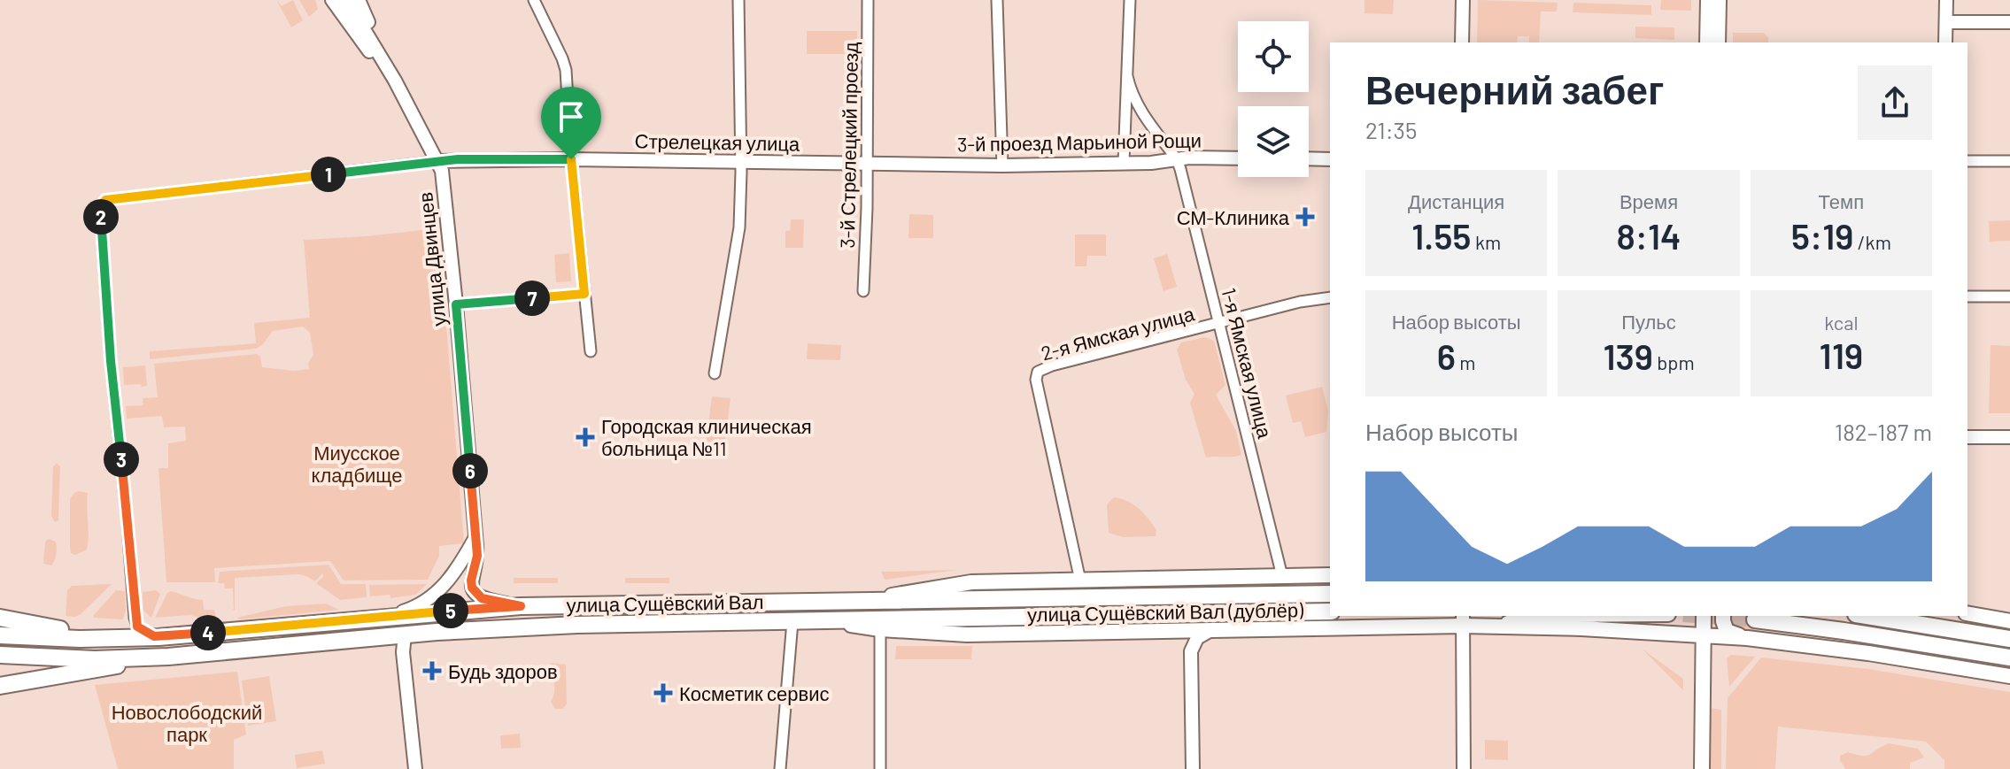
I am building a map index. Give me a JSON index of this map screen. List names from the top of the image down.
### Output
{
  "streets": {
    "main road": ["улица Сущёвский Вал", "улица Сущёвский Вал (дублёр)"],
    "street": [
      "Стрелецкая улица",
      "3-й проезд Марьиной Рощи",
      "3-й Стрелецкий проезд",
      "улица Двинцев",
      "2-я Ямская улица",
      "1-я Ямская улица"
    ]
  },
  "crossings": [
    ["Стрелецкая улица", "3-й проезд Марьиной Рощи"],
    ["Стрелецкая улица", "3-й Стрелецкий проезд"],
    ["Стрелецкая улица", "улица Двинцев"],
    ["Стрелецкая улица", "улица Сущёвский Вал"],
    ["3-й проезд Марьиной Рощи", "3-й Стрелецкий проезд"],
    ["3-й проезд Марьиной Рощи", "1-я Ямская улица"],
    ["улица Двинцев", "улица Сущёвский Вал"],
    ["2-я Ямская улица", "1-я Ямская улица"],
    ["2-я Ямская улица", "улица Сущёвский Вал (дублёр)"],
    ["1-я Ямская улица", "улица Сущёвский Вал (дублёр)"],
    ["улица Сущёвский Вал", "улица Сущёвский Вал (дублёр)"]
  ],
  "parks": ["Миусское кладбище", "Новослободский парк"],
  "places": {
    "health": [
      "СМ-Клиника",
      "Городская клиническая больница №11",
      "Будь здоров",
      "Косметик сервис"
    ]
  },
  "page": {
    "heading": ["Вечерний забег", "21:35"],
    "pins": [
      "1",
      "2",
      "7",
      "3",
      "6",
      "5",
      "4"
    ],
    "stats": [
      ["Дистанция", "1.55 km"],
      ["Время", "8:14"],
      ["Темп", "5:19 /km"],
      ["Набор высоты", "6 m"],
      ["Пульс", "139 bpm"],
      ["kcal", "119"]
    ],
    "chart": ["Набор высоты", "182–187 m"]
  }
}
